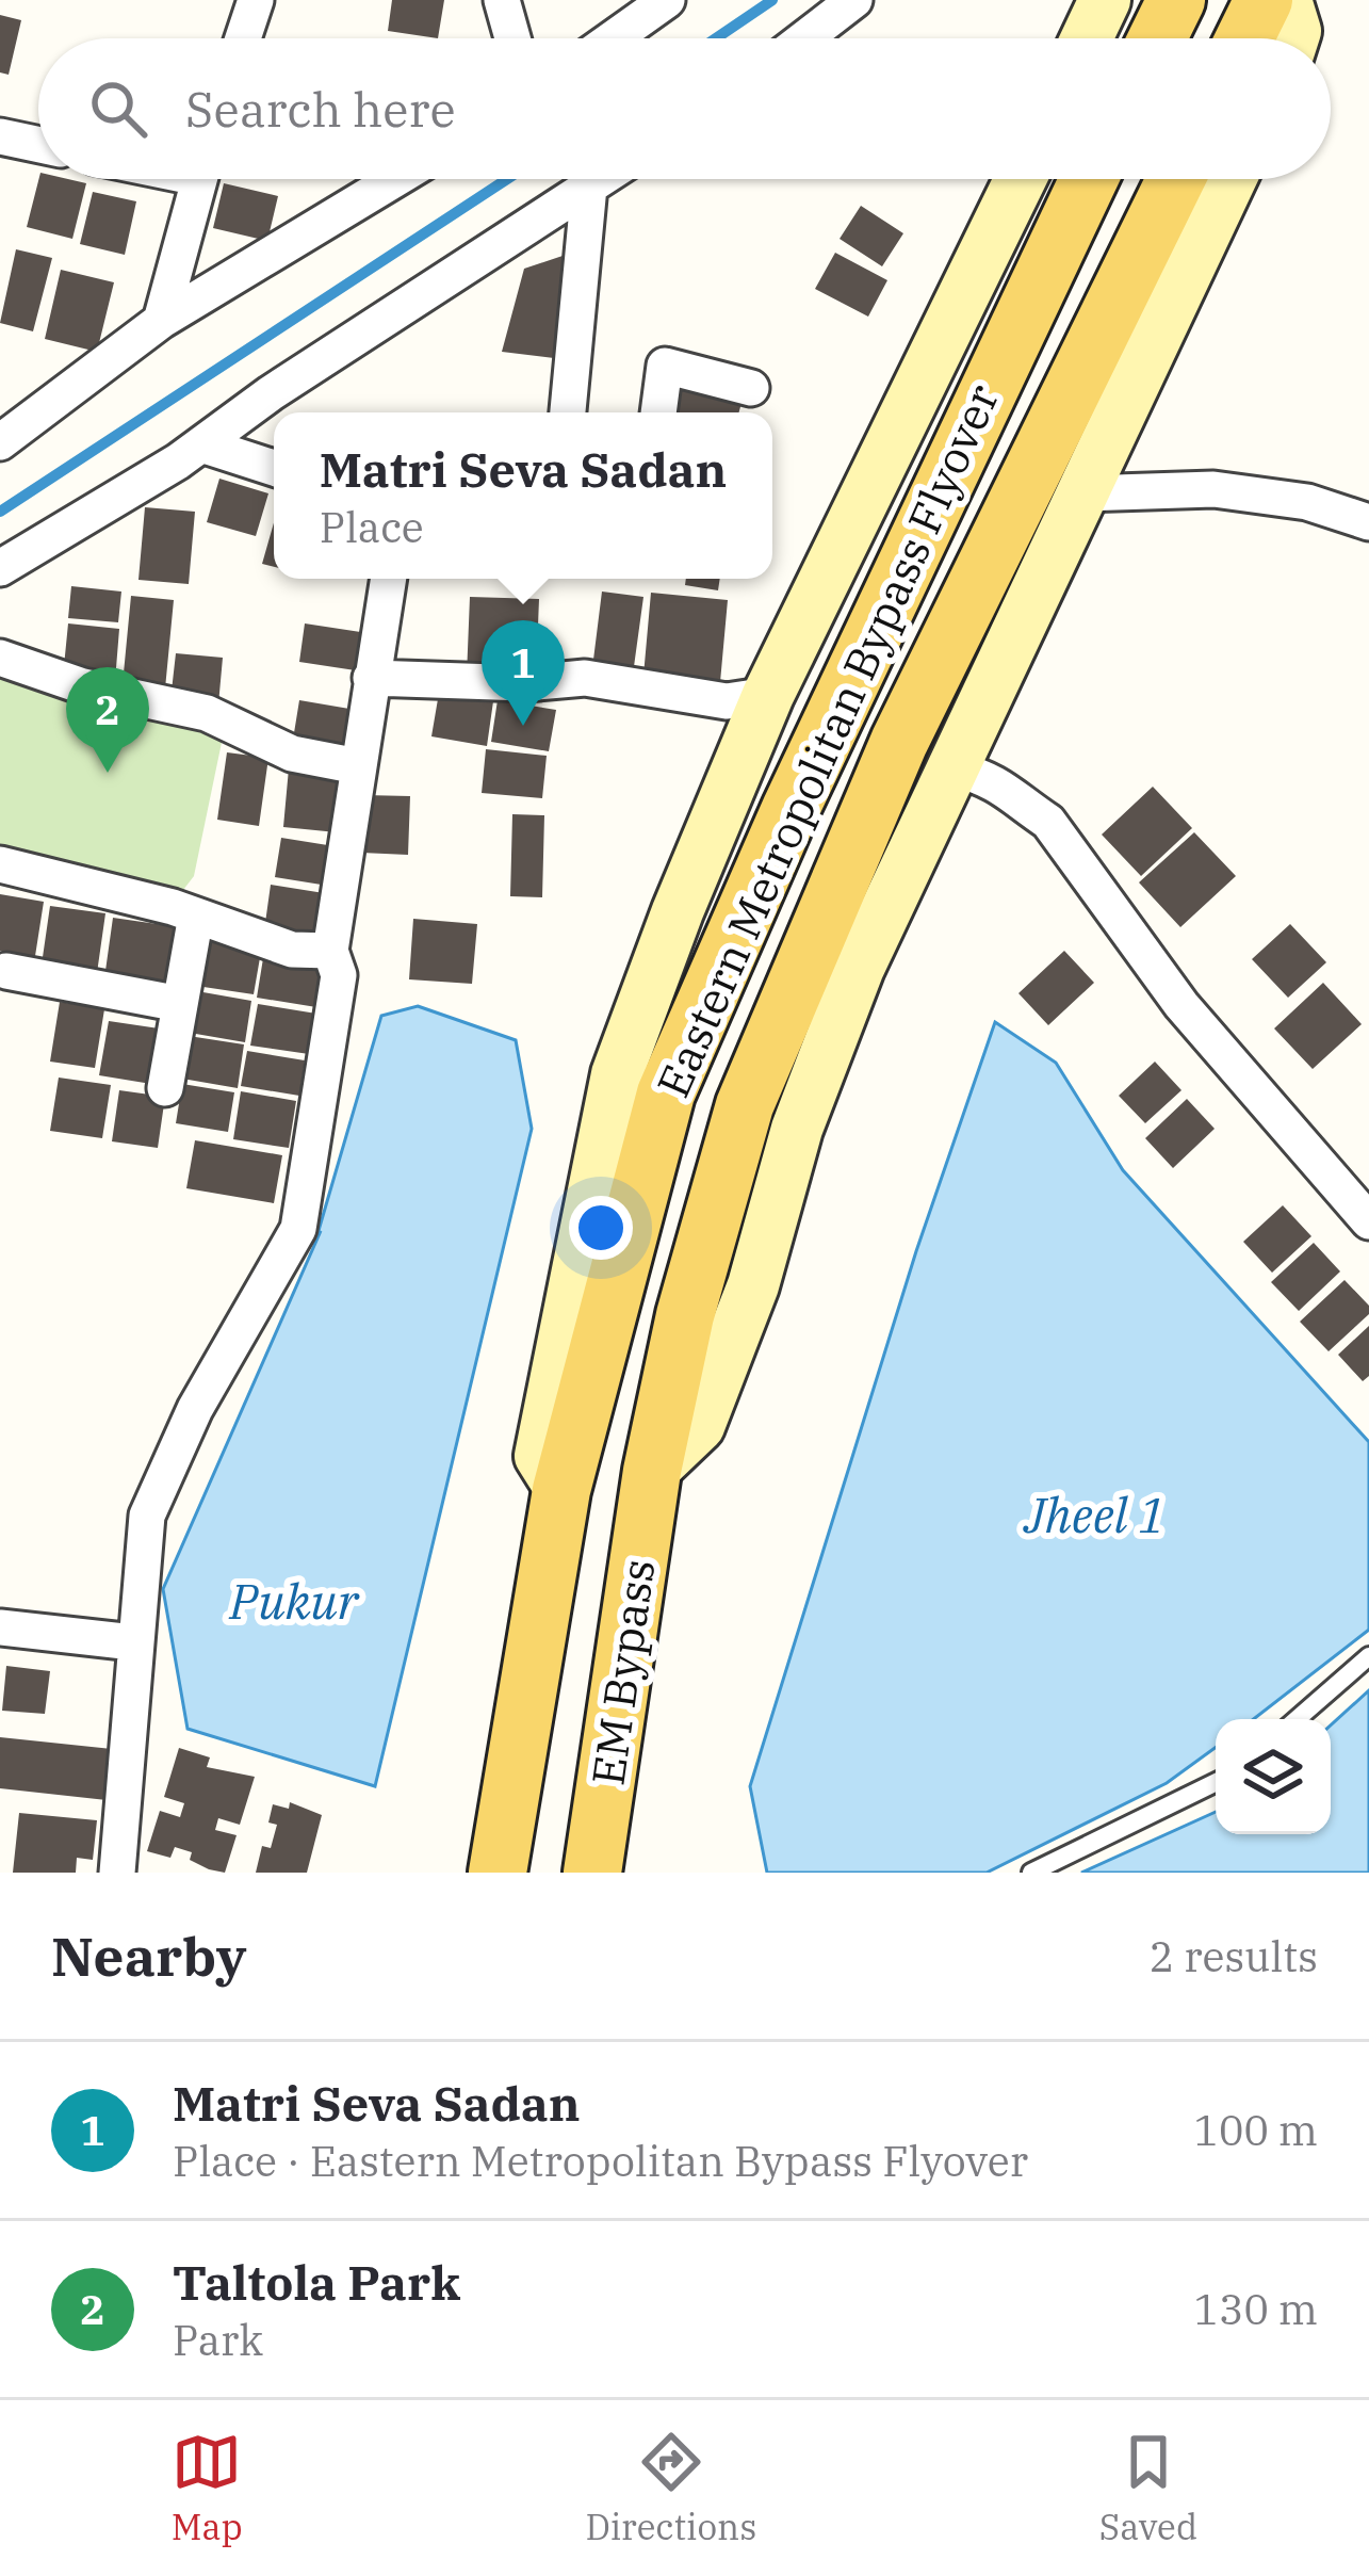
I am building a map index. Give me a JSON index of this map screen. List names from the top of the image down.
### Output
{
  "streets": {
    "main road": ["Eastern Metropolitan Bypass Flyover", "EM Bypass"]
  },
  "crossings": [
    ["Eastern Metropolitan Bypass Flyover", "EM Bypass"]
  ],
  "water": ["Jheel 1", "Pukur"],
  "page": {
    "search": "Search here",
    "popup": ["Matri Seva Sadan", "Place"],
    "pins": ["1", "2"],
    "heading": ["Nearby", "2 results"],
    "list": [
      {
        "mark": "1",
        "name": "Matri Seva Sadan",
        "note": "Place · Eastern Metropolitan Bypass Flyover",
        "value": "100 m"
      },
      {
        "mark": "2",
        "name": "Taltola Park",
        "note": "Park",
        "value": "130 m"
      }
    ],
    "nav": ["Map", "Directions", "Saved"]
  }
}
